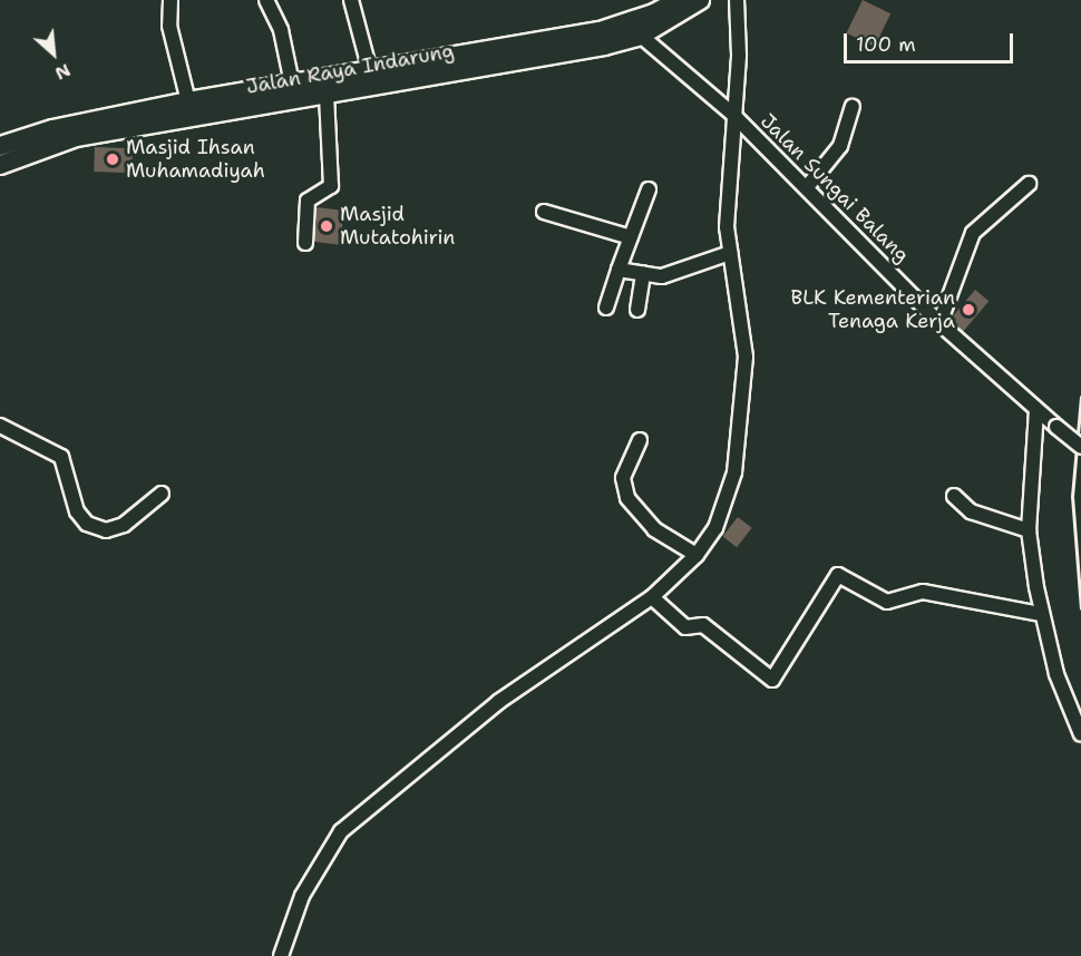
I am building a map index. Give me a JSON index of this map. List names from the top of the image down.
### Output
{
  "streets": {
    "highway": ["Jalan Raya Indarung"],
    "street": ["Jalan Sungai Balang"]
  },
  "crossings": [
    ["Jalan Raya Indarung", "Jalan Sungai Balang"]
  ],
  "places": ["Masjid Ihsan Muhamadiyah", "Masjid Mutatohirin", "BLK Kementerian Tenaga Kerja"],
  "scale_bar": "100 m",
  "north": "bottom right"
}
